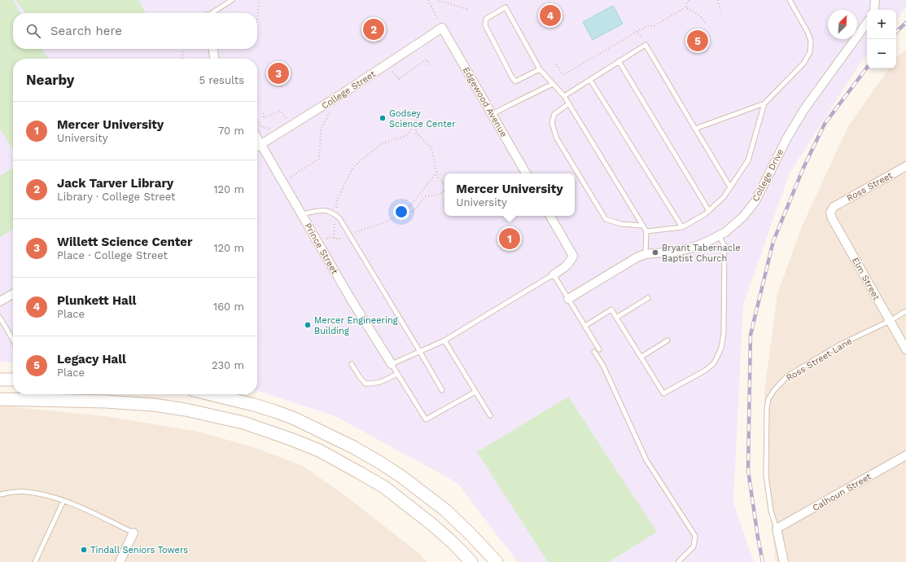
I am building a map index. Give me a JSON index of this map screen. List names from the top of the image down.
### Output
{
  "streets": {
    "street": [
      "College Street",
      "Edgewood Avenue",
      "College Drive",
      "Ross Street",
      "Prince Street",
      "Elm Street",
      "Calhoun Street"
    ],
    "lane": ["Ross Street Lane"]
  },
  "crossings": [
    ["College Street", "Edgewood Avenue"],
    ["College Street", "Prince Street"],
    ["Ross Street", "Elm Street"],
    ["Elm Street", "Ross Street Lane"],
    ["Ross Street Lane", "Calhoun Street"]
  ],
  "places": [
    "Godsey Science Center",
    "Bryant Tabernacle Baptist Church",
    "Mercer Engineering Building",
    "Tindall Seniors Towers"
  ],
  "north": "top right",
  "page": {
    "pins": [
      "4",
      "2",
      "5",
      "3",
      "1"
    ],
    "map_buttons": ["+", "−"],
    "search": "Search here",
    "heading": ["Nearby", "5 results"],
    "list": [
      {
        "mark": "1",
        "name": "Mercer University",
        "note": "University",
        "value": "70 m"
      },
      {
        "mark": "2",
        "name": "Jack Tarver Library",
        "note": "Library · College Street",
        "value": "120 m"
      },
      {
        "mark": "3",
        "name": "Willett Science Center",
        "note": "Place · College Street",
        "value": "120 m"
      },
      {
        "mark": "4",
        "name": "Plunkett Hall",
        "note": "Place",
        "value": "160 m"
      },
      {
        "mark": "5",
        "name": "Legacy Hall",
        "note": "Place",
        "value": "230 m"
      }
    ],
    "popup": ["Mercer University", "University"]
  }
}
